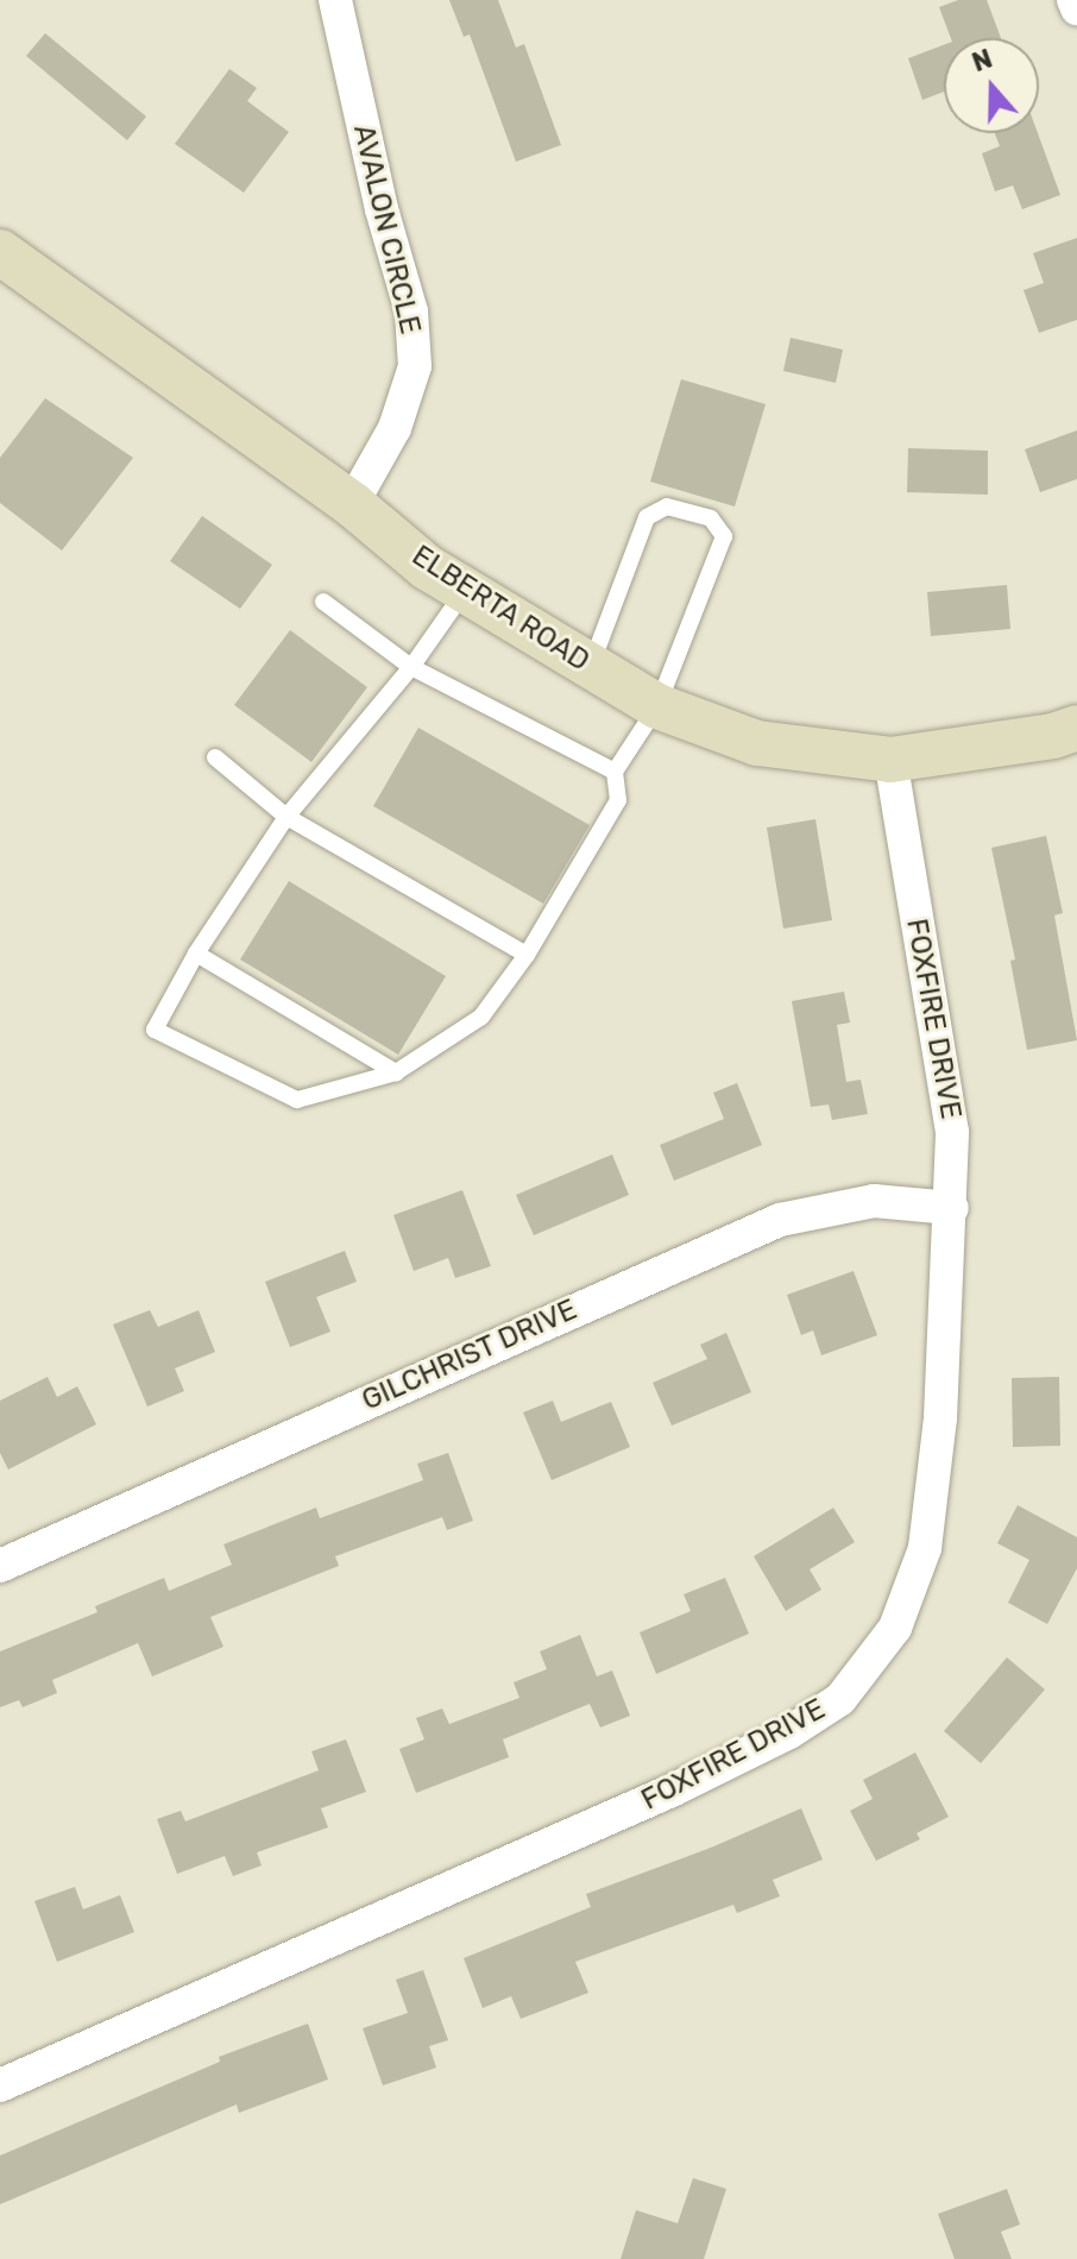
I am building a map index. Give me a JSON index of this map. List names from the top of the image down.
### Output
{
  "streets": {
    "street": [
      "AVALON CIRCLE",
      "ELBERTA ROAD",
      "FOXFIRE DRIVE",
      "GILCHRIST DRIVE"
    ]
  },
  "crossings": [
    ["AVALON CIRCLE", "ELBERTA ROAD"],
    ["ELBERTA ROAD", "FOXFIRE DRIVE"],
    ["FOXFIRE DRIVE", "GILCHRIST DRIVE"]
  ],
  "north": "top"
}
